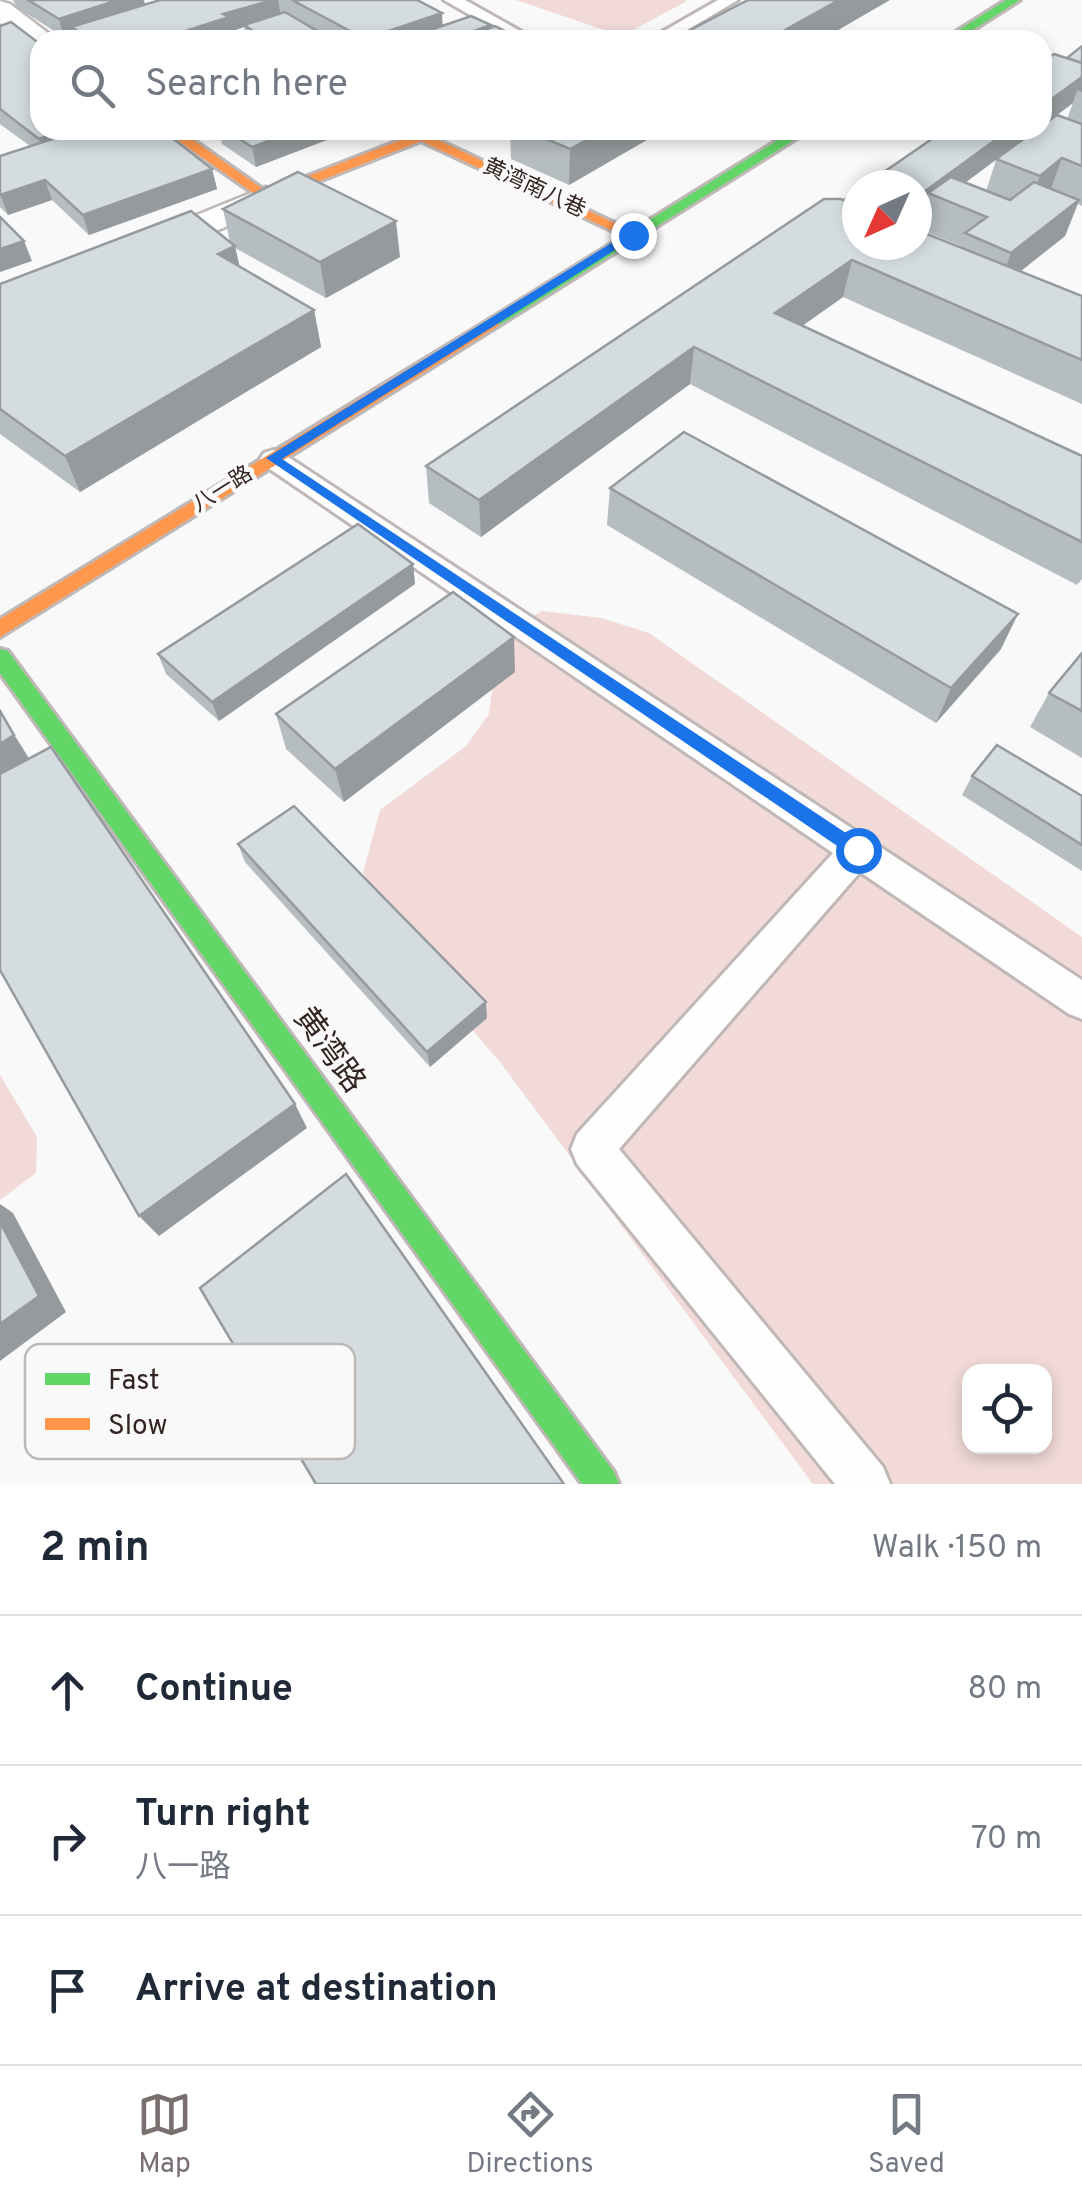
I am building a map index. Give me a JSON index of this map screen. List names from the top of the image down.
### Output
{
  "streets": {
    "street": ["黄湾南八巷", "八一路", "黄湾路"]
  },
  "crossings": [
    ["黄湾南八巷", "八一路"]
  ],
  "legend": ["Fast", "Slow"],
  "north": "bottom left",
  "page": {
    "search": "Search here",
    "heading": ["2 min", "Walk · 150 m"],
    "list": [
      ["Continue", "80 m"],
      ["Turn right", "八一路", "70 m"],
      "Arrive at destination"
    ],
    "nav": ["Map", "Directions", "Saved"]
  }
}
